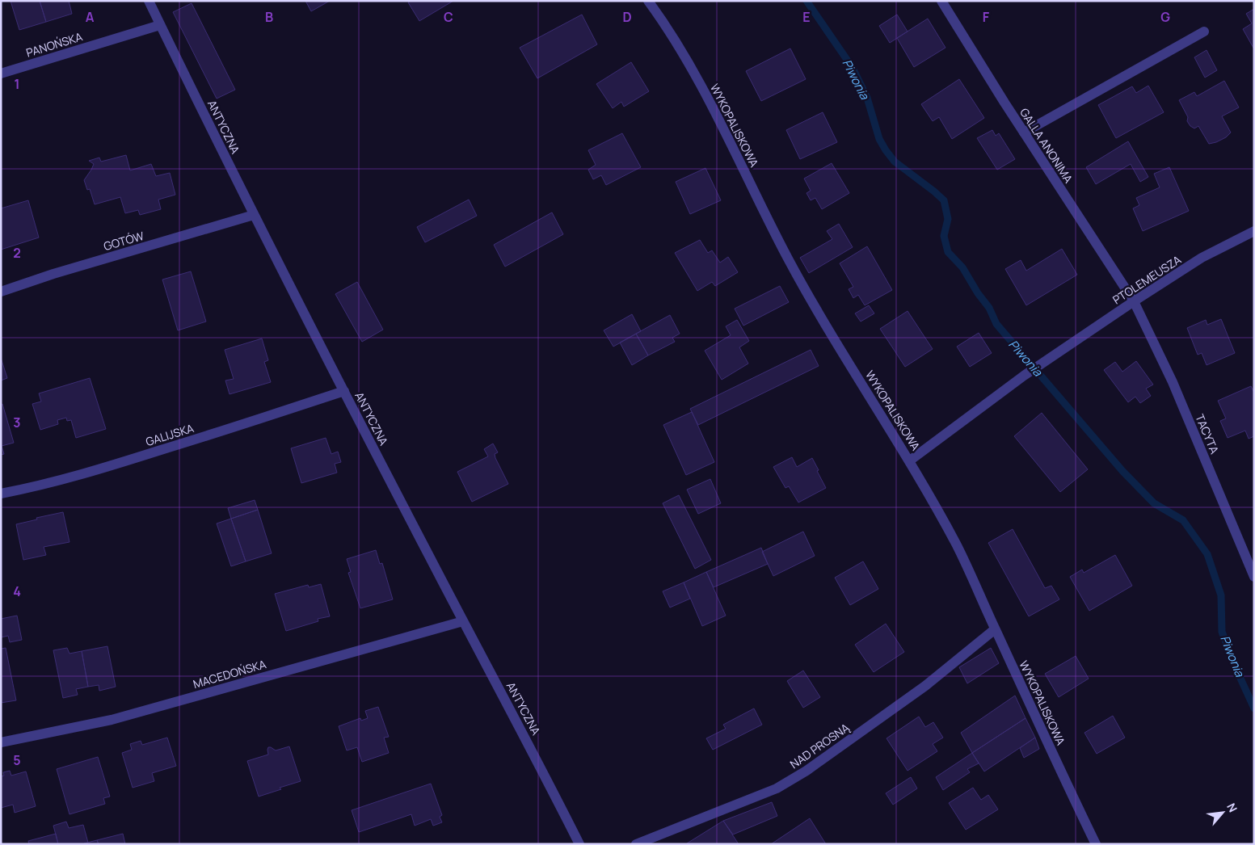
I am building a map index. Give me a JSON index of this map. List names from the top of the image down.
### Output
{
  "streets": {
    "street": [
      "PANOŃSKA",
      "WYKOPALISKOWA",
      "ANTYCZNA",
      "GALLA ANONIMA",
      "GOTÓW",
      "PTOLEMEUSZA",
      "TACYTA",
      "GALIJSKA",
      "MACEDOŃSKA",
      "NAD PROSNĄ"
    ]
  },
  "crossings": [
    ["PANOŃSKA", "ANTYCZNA"],
    ["WYKOPALISKOWA", "PTOLEMEUSZA"],
    ["WYKOPALISKOWA", "NAD PROSNĄ"],
    ["ANTYCZNA", "GOTÓW"],
    ["ANTYCZNA", "GALIJSKA"],
    ["ANTYCZNA", "MACEDOŃSKA"],
    ["GALLA ANONIMA", "PTOLEMEUSZA"],
    ["GALLA ANONIMA", "TACYTA"],
    ["PTOLEMEUSZA", "TACYTA"]
  ],
  "water": ["Piwonia"],
  "north": "top right",
  "grid": {
    "columns": [
      "A",
      "B",
      "C",
      "D",
      "E",
      "F",
      "G"
    ],
    "rows": [
      "1",
      "2",
      "3",
      "4",
      "5"
    ]
  }
}
